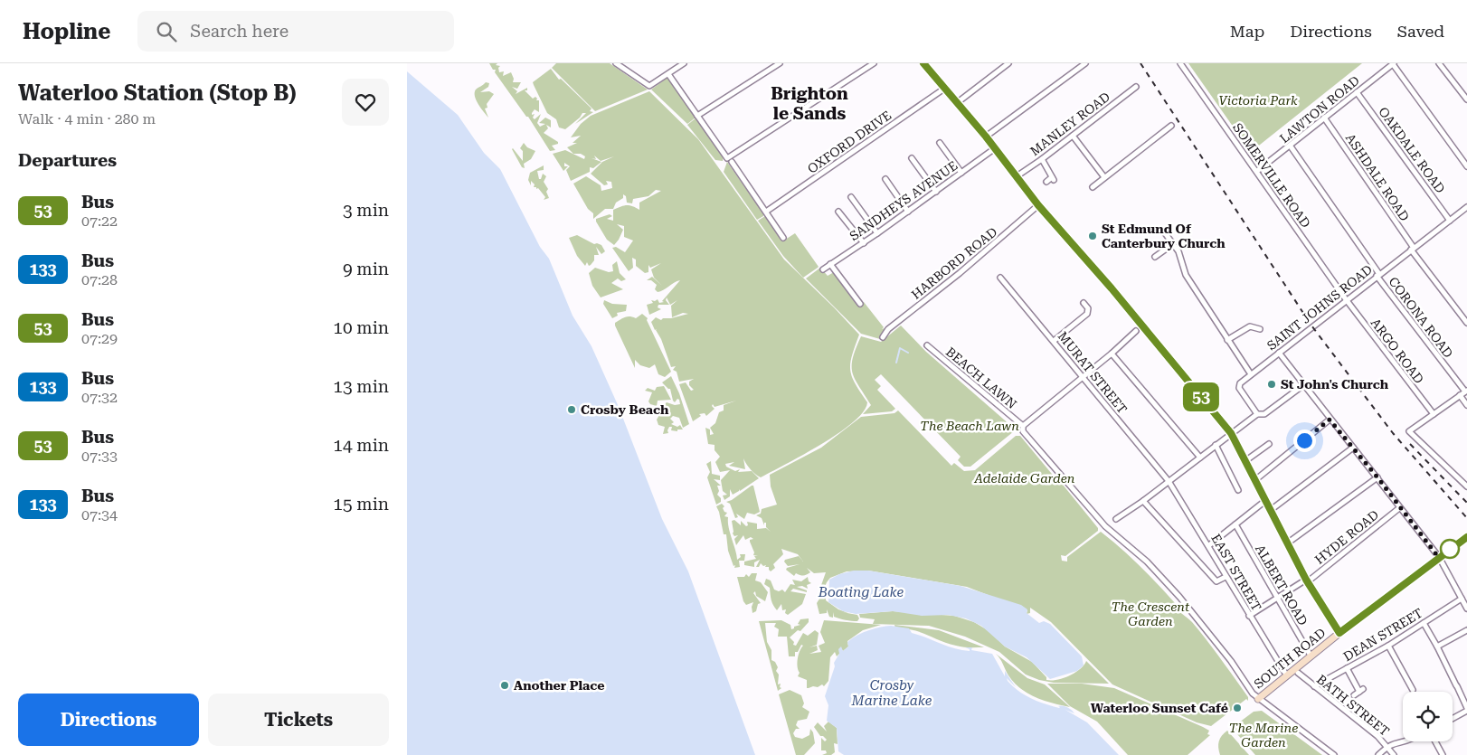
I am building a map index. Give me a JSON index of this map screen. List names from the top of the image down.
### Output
{
  "streets": {
    "street": [
      "LAWTON ROAD",
      "MANLEY ROAD",
      "OXFORD DRIVE",
      "OAKDALE ROAD",
      "SOMERVILLE ROAD",
      "ASHDALE ROAD",
      "SANDHEYS AVENUE",
      "HARBORD ROAD",
      "SAINT JOHNS ROAD",
      "CORONA ROAD",
      "ARGO ROAD",
      "MURAT STREET",
      "BEACH LAWN",
      "HYDE ROAD",
      "EAST STREET",
      "ALBERT ROAD",
      "DEAN STREET",
      "SOUTH ROAD",
      "BATH STREET"
    ]
  },
  "crossings": [
    ["LAWTON ROAD", "OAKDALE ROAD"],
    ["LAWTON ROAD", "SOMERVILLE ROAD"],
    ["LAWTON ROAD", "ASHDALE ROAD"],
    ["LAWTON ROAD", "CORONA ROAD"],
    ["OAKDALE ROAD", "SAINT JOHNS ROAD"],
    ["SOMERVILLE ROAD", "SAINT JOHNS ROAD"],
    ["SOMERVILLE ROAD", "ARGO ROAD"],
    ["ASHDALE ROAD", "SAINT JOHNS ROAD"],
    ["SAINT JOHNS ROAD", "CORONA ROAD"],
    ["SAINT JOHNS ROAD", "ARGO ROAD"],
    ["MURAT STREET", "EAST STREET"],
    ["BEACH LAWN", "SOUTH ROAD"],
    ["HYDE ROAD", "EAST STREET"],
    ["HYDE ROAD", "ALBERT ROAD"],
    ["EAST STREET", "SOUTH ROAD"],
    ["ALBERT ROAD", "SOUTH ROAD"],
    ["DEAN STREET", "BATH STREET"]
  ],
  "districts": ["Brighton le Sands"],
  "water": ["Boating Lake", "Crosby Marine Lake"],
  "parks": [
    "Victoria Park",
    "The Beach Lawn",
    "Adelaide Garden",
    "The Crescent Garden",
    "The Marine Garden"
  ],
  "places": [
    "St Edmund Of Canterbury Church",
    "St John's Church",
    "Crosby Beach",
    "Another Place",
    "Waterloo Sunset Café"
  ],
  "lines": ["bus line 53"],
  "page": {
    "header": "Hopline",
    "search": "Search here",
    "nav": ["Map", "Directions", "Saved"],
    "heading": [
      ["Waterloo Station (Stop B)", "Walk · 4 min · 280 m"],
      "Departures"
    ],
    "on_map": "53",
    "list": [
      {
        "mark": "53",
        "name": "Bus",
        "note": "07:22",
        "value": "3 min"
      },
      {
        "mark": "133",
        "name": "Bus",
        "note": "07:28",
        "value": "9 min"
      },
      {
        "mark": "53",
        "name": "Bus",
        "note": "07:29",
        "value": "10 min"
      },
      {
        "mark": "133",
        "name": "Bus",
        "note": "07:32",
        "value": "13 min"
      },
      {
        "mark": "53",
        "name": "Bus",
        "note": "07:33",
        "value": "14 min"
      },
      {
        "mark": "133",
        "name": "Bus",
        "note": "07:34",
        "value": "15 min"
      }
    ],
    "buttons": ["Directions", "Tickets"]
  }
}
